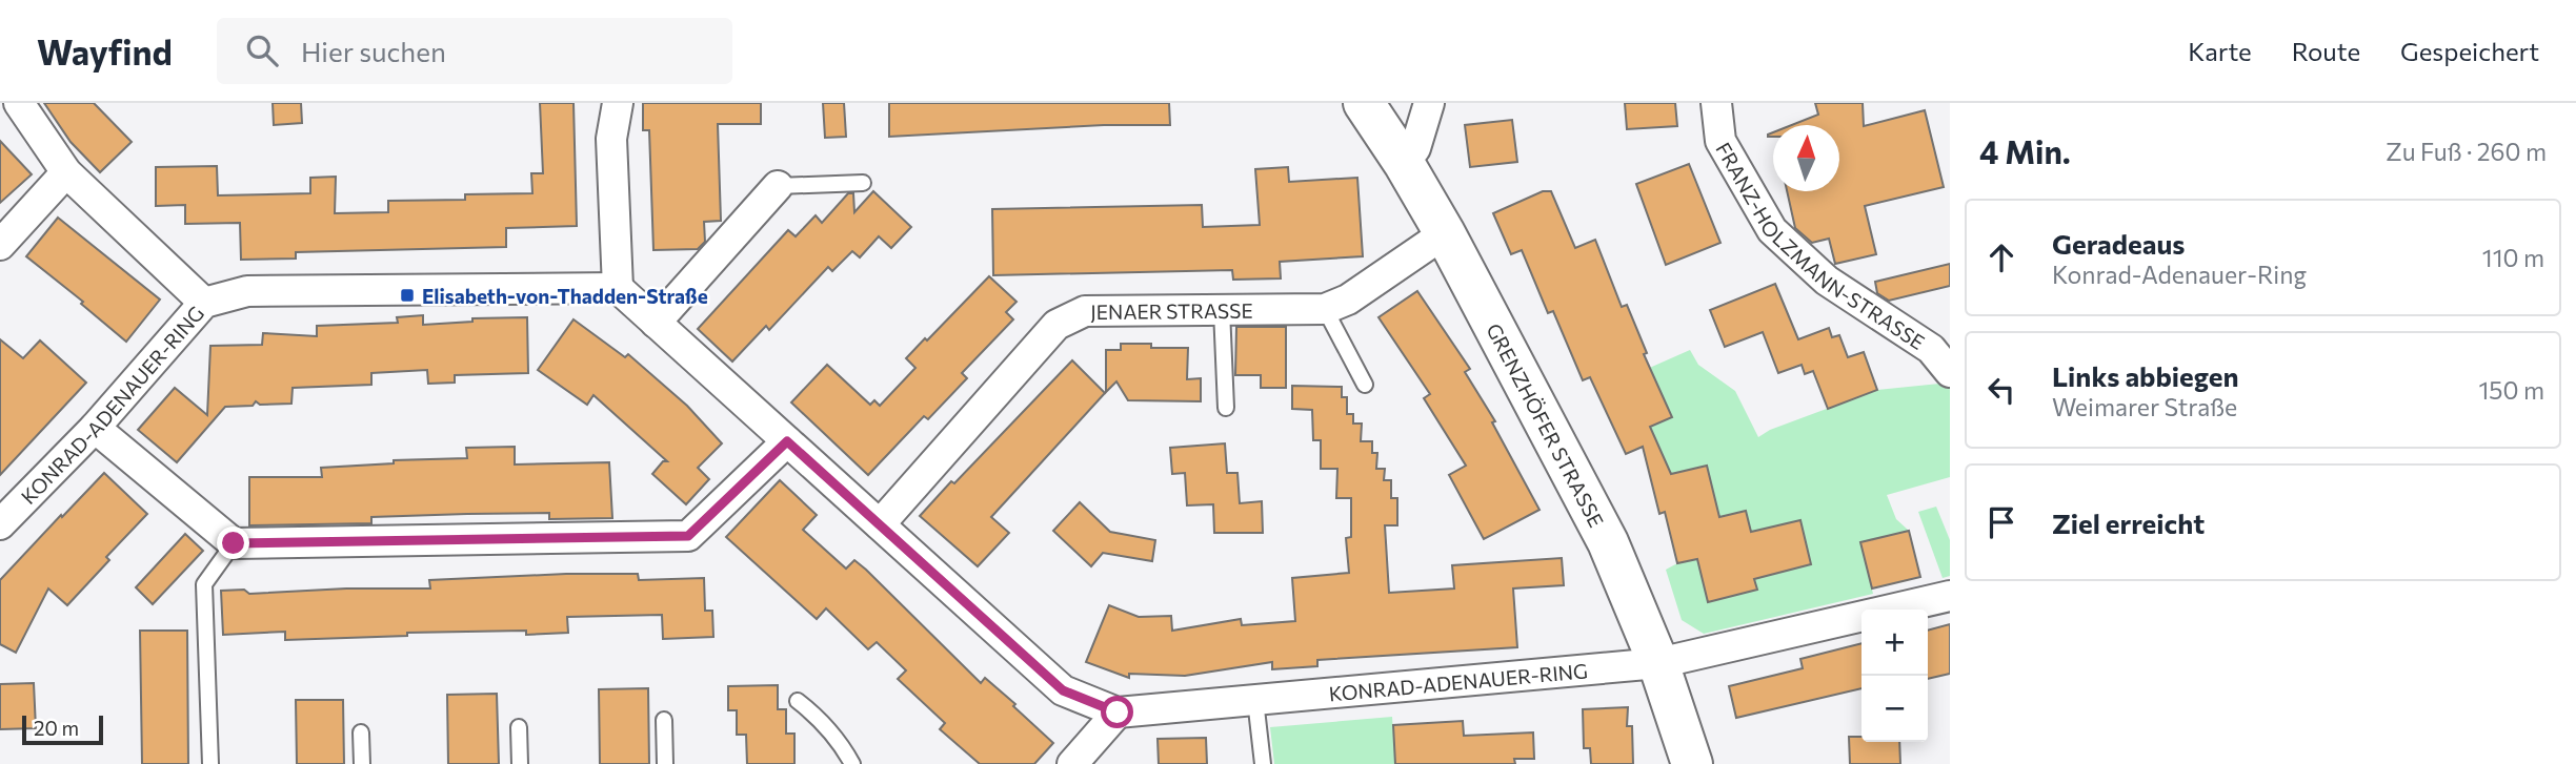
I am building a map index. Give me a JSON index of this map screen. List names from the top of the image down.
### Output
{
  "streets": {
    "street": [
      "FRANZ-HOLZMANN-STRASSE",
      "JENAER STRASSE",
      "KONRAD-ADENAUER-RING",
      "GRENZHÖFER STRASSE"
    ]
  },
  "crossings": [
    ["JENAER STRASSE", "KONRAD-ADENAUER-RING"],
    ["JENAER STRASSE", "GRENZHÖFER STRASSE"],
    ["KONRAD-ADENAUER-RING", "GRENZHÖFER STRASSE"]
  ],
  "places": {
    "transit": ["Elisabeth-von-Thadden-Straße"]
  },
  "scale_bar": "20 m",
  "north": "top",
  "page": {
    "header": "Wayfind",
    "search": "Hier suchen",
    "nav": ["Karte", "Route", "Gespeichert"],
    "heading": ["4 Min.", "Zu Fuß · 260 m"],
    "list": [
      ["Geradeaus", "Konrad-Adenauer-Ring", "110 m"],
      ["Links abbiegen", "Weimarer Straße", "150 m"],
      "Ziel erreicht"
    ],
    "map_buttons": ["+", "−"],
    "scale": "20 m"
  }
}
